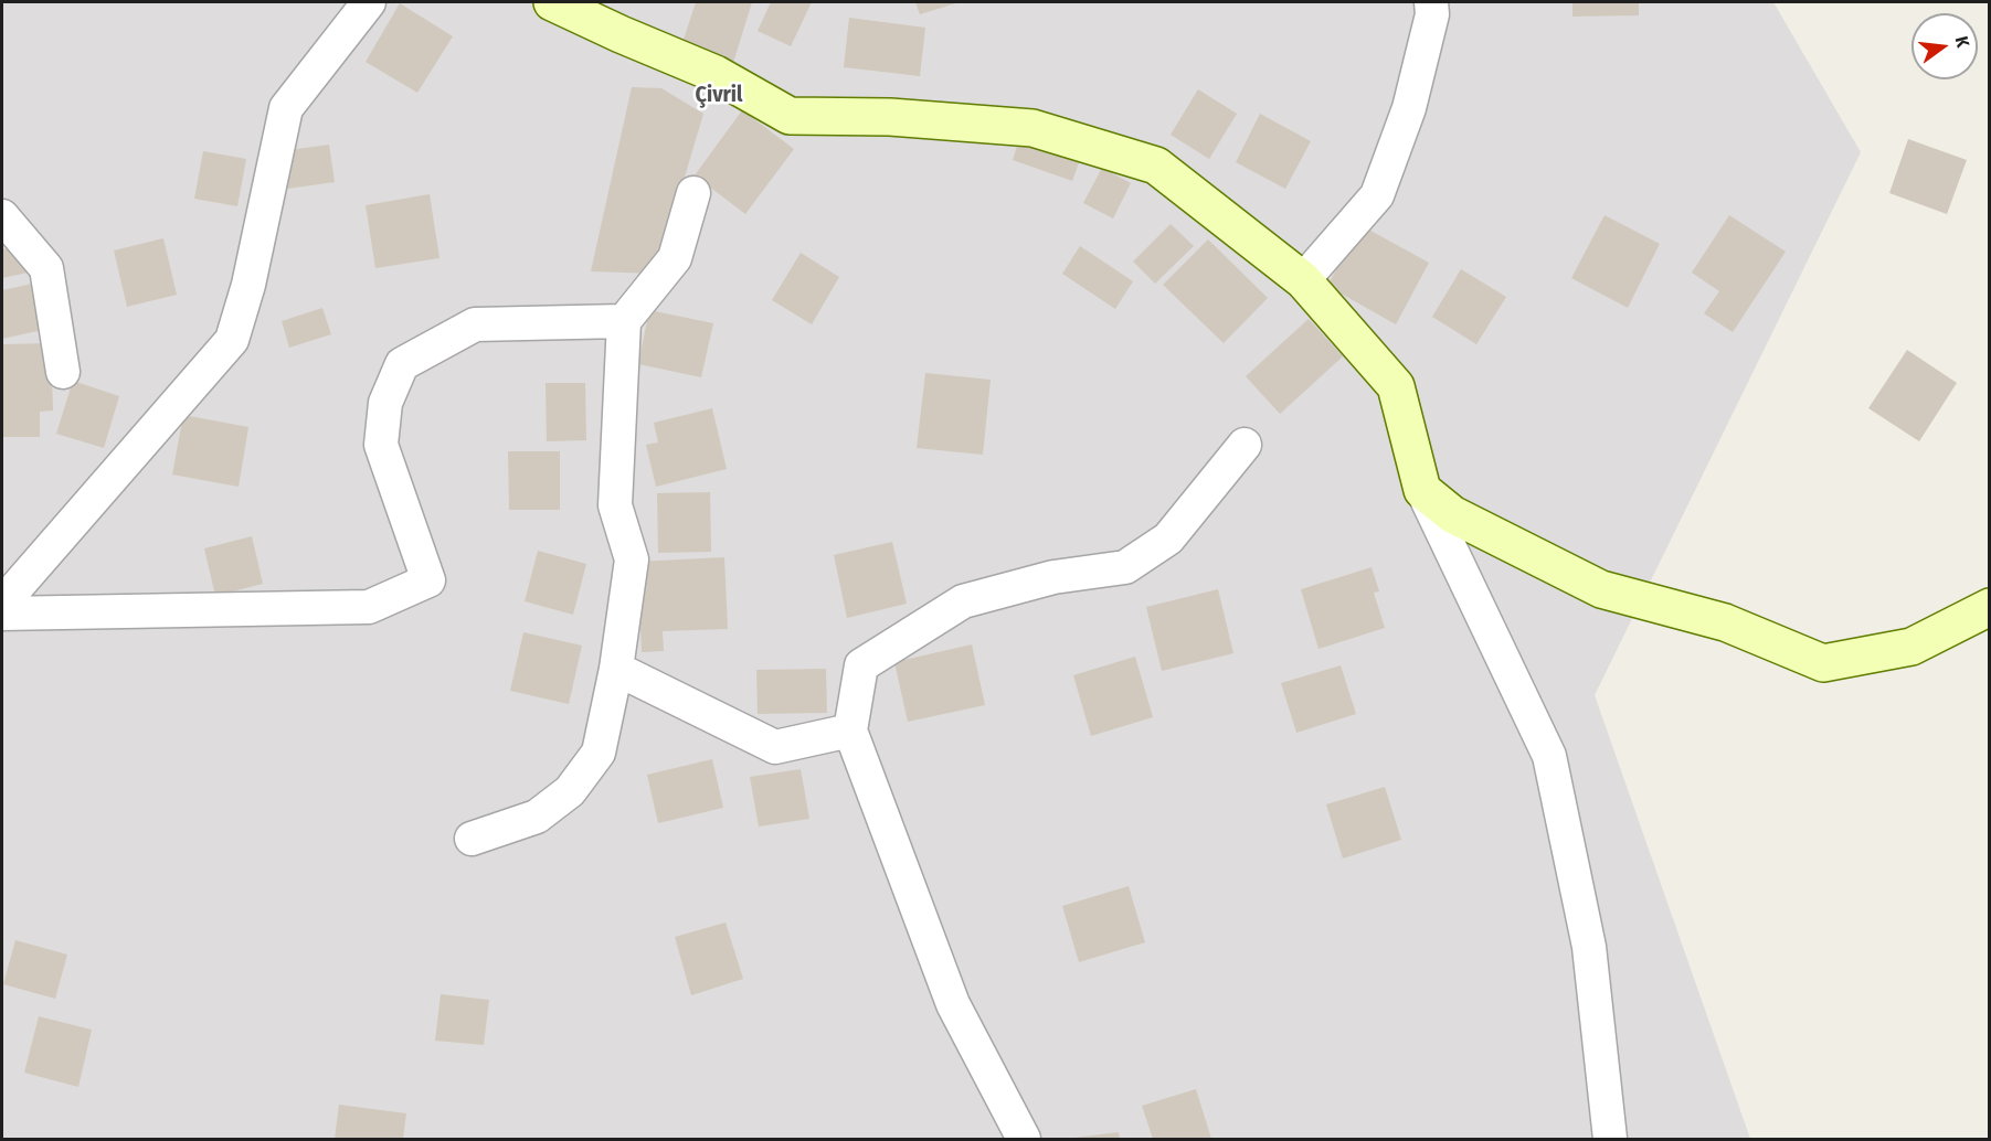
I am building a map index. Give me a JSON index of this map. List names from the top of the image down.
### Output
{
  "districts": ["Çivril"],
  "north": "right"
}
